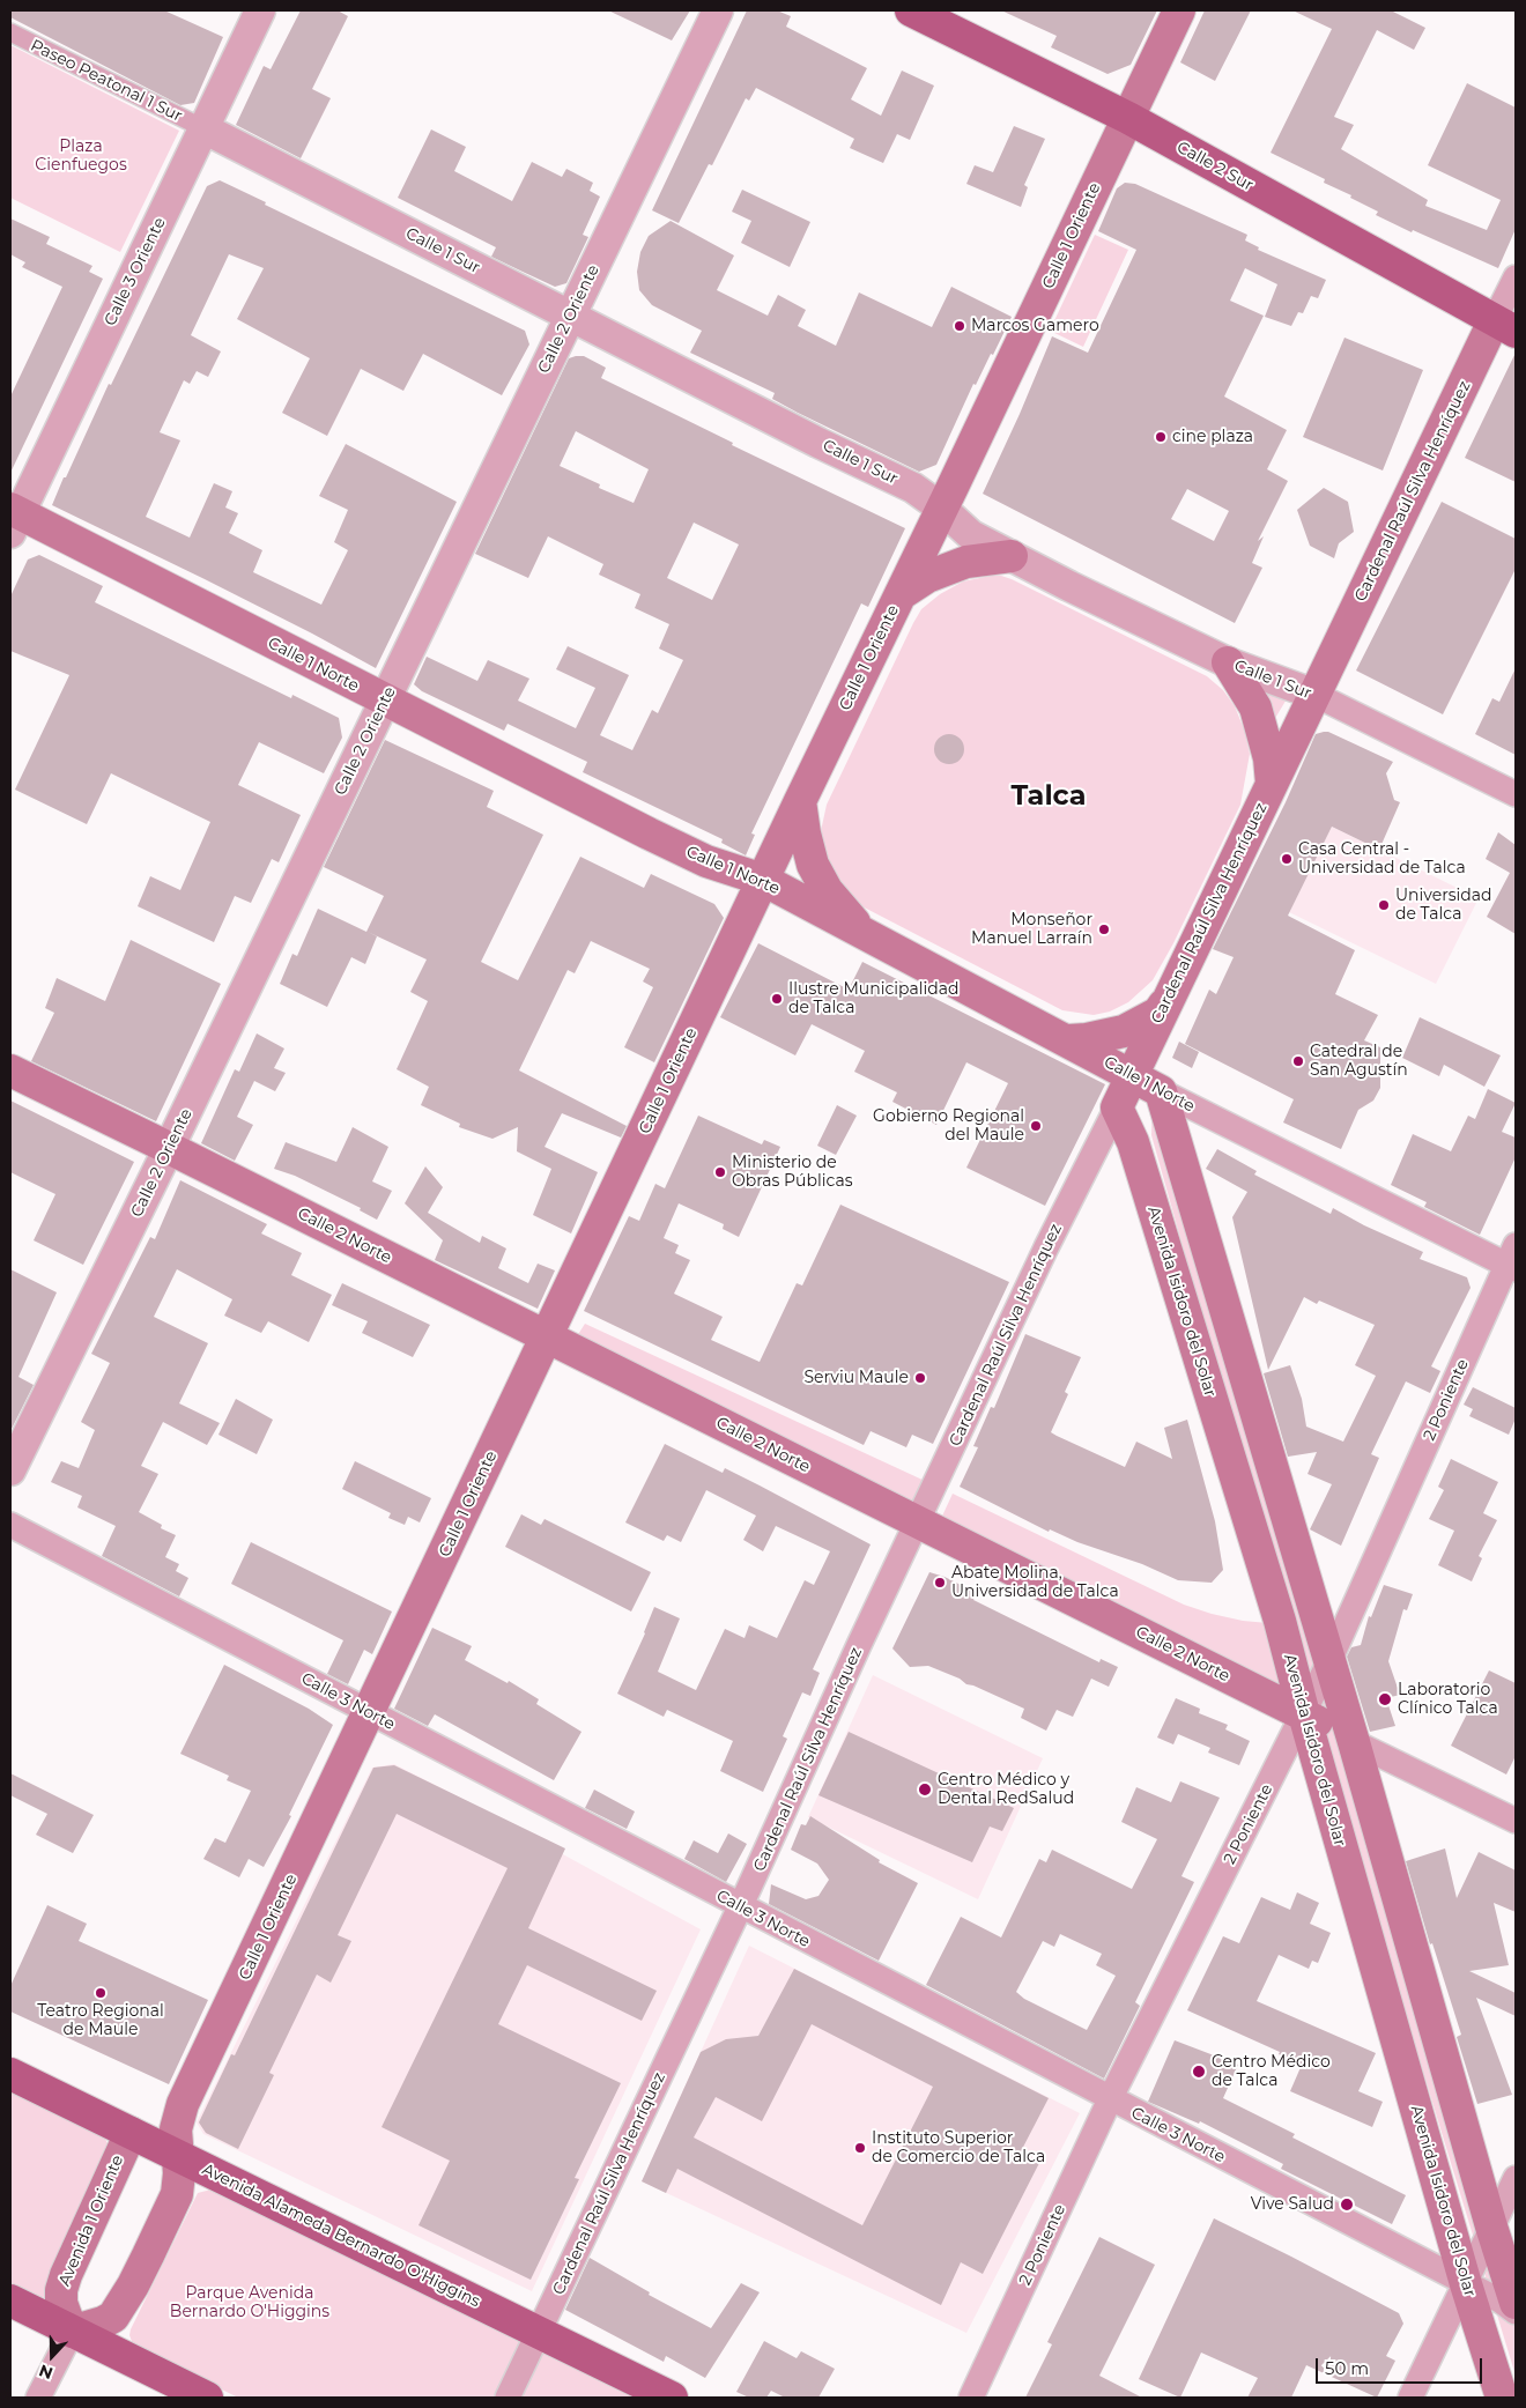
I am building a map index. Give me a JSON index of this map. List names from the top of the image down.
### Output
{
  "streets": {
    "main road": [
      "Calle 2 Sur",
      "Calle 1 Oriente",
      "Cardenal Raúl Silva Henríquez",
      "Calle 1 Norte",
      "Calle 2 Norte",
      "Avenida Isidoro del Solar",
      "Avenida 1 Oriente",
      "Avenida Alameda Bernardo O'Higgins"
    ],
    "street": [
      "Paseo Peatonal 1 Sur",
      "Calle 1 Sur",
      "Calle 3 Oriente",
      "Calle 2 Oriente",
      "2 Poniente",
      "Calle 3 Norte"
    ]
  },
  "crossings": [
    ["Paseo Peatonal 1 Sur", "Calle 1 Sur"],
    ["Paseo Peatonal 1 Sur", "Calle 3 Oriente"],
    ["Calle 2 Sur", "Calle 1 Oriente"],
    ["Calle 2 Sur", "Cardenal Raúl Silva Henríquez"],
    ["Calle 1 Oriente", "Calle 1 Sur"],
    ["Calle 1 Oriente", "Calle 1 Norte"],
    ["Calle 1 Oriente", "Calle 2 Norte"],
    ["Calle 1 Oriente", "Calle 3 Norte"],
    ["Calle 1 Oriente", "Avenida Alameda Bernardo O'Higgins"],
    ["Calle 1 Sur", "Calle 3 Oriente"],
    ["Calle 1 Sur", "Calle 2 Oriente"],
    ["Calle 1 Sur", "Cardenal Raúl Silva Henríquez"],
    ["Calle 3 Oriente", "Calle 1 Norte"],
    ["Calle 2 Oriente", "Calle 1 Norte"],
    ["Calle 2 Oriente", "Calle 2 Norte"],
    ["Cardenal Raúl Silva Henríquez", "Calle 1 Norte"],
    ["Cardenal Raúl Silva Henríquez", "Calle 2 Norte"],
    ["Cardenal Raúl Silva Henríquez", "Avenida Isidoro del Solar"],
    ["Cardenal Raúl Silva Henríquez", "Calle 3 Norte"],
    ["Cardenal Raúl Silva Henríquez", "Avenida Alameda Bernardo O'Higgins"],
    ["Calle 1 Norte", "2 Poniente"],
    ["Calle 2 Norte", "Avenida Isidoro del Solar"],
    ["Calle 2 Norte", "2 Poniente"],
    ["Avenida Isidoro del Solar", "2 Poniente"],
    ["Avenida Isidoro del Solar", "Calle 3 Norte"],
    ["2 Poniente", "Calle 3 Norte"],
    ["Avenida 1 Oriente", "Avenida Alameda Bernardo O'Higgins"]
  ],
  "districts": ["Talca"],
  "parks": ["Plaza Cienfuegos", "Parque Avenida Bernardo O'Higgins"],
  "places": [
    "Marcos Gamero",
    "cine plaza",
    "Casa Central - Universidad de Talca",
    "Universidad de Talca",
    "Monseñor Manuel Larraín",
    "Ilustre Municipalidad de Talca",
    "Catedral de San Agustín",
    "Gobierno Regional del Maule",
    "Ministerio de Obras Públicas",
    "Serviu Maule",
    "Abate Molina, Universidad de Talca",
    "Laboratorio Clínico Talca",
    "Centro Médico y Dental RedSalud",
    "Teatro Regional de Maule",
    "Centro Médico de Talca",
    "Instituto Superior de Comercio de Talca",
    "Vive Salud"
  ],
  "scale_bar": "50 m",
  "north": "bottom"
}
